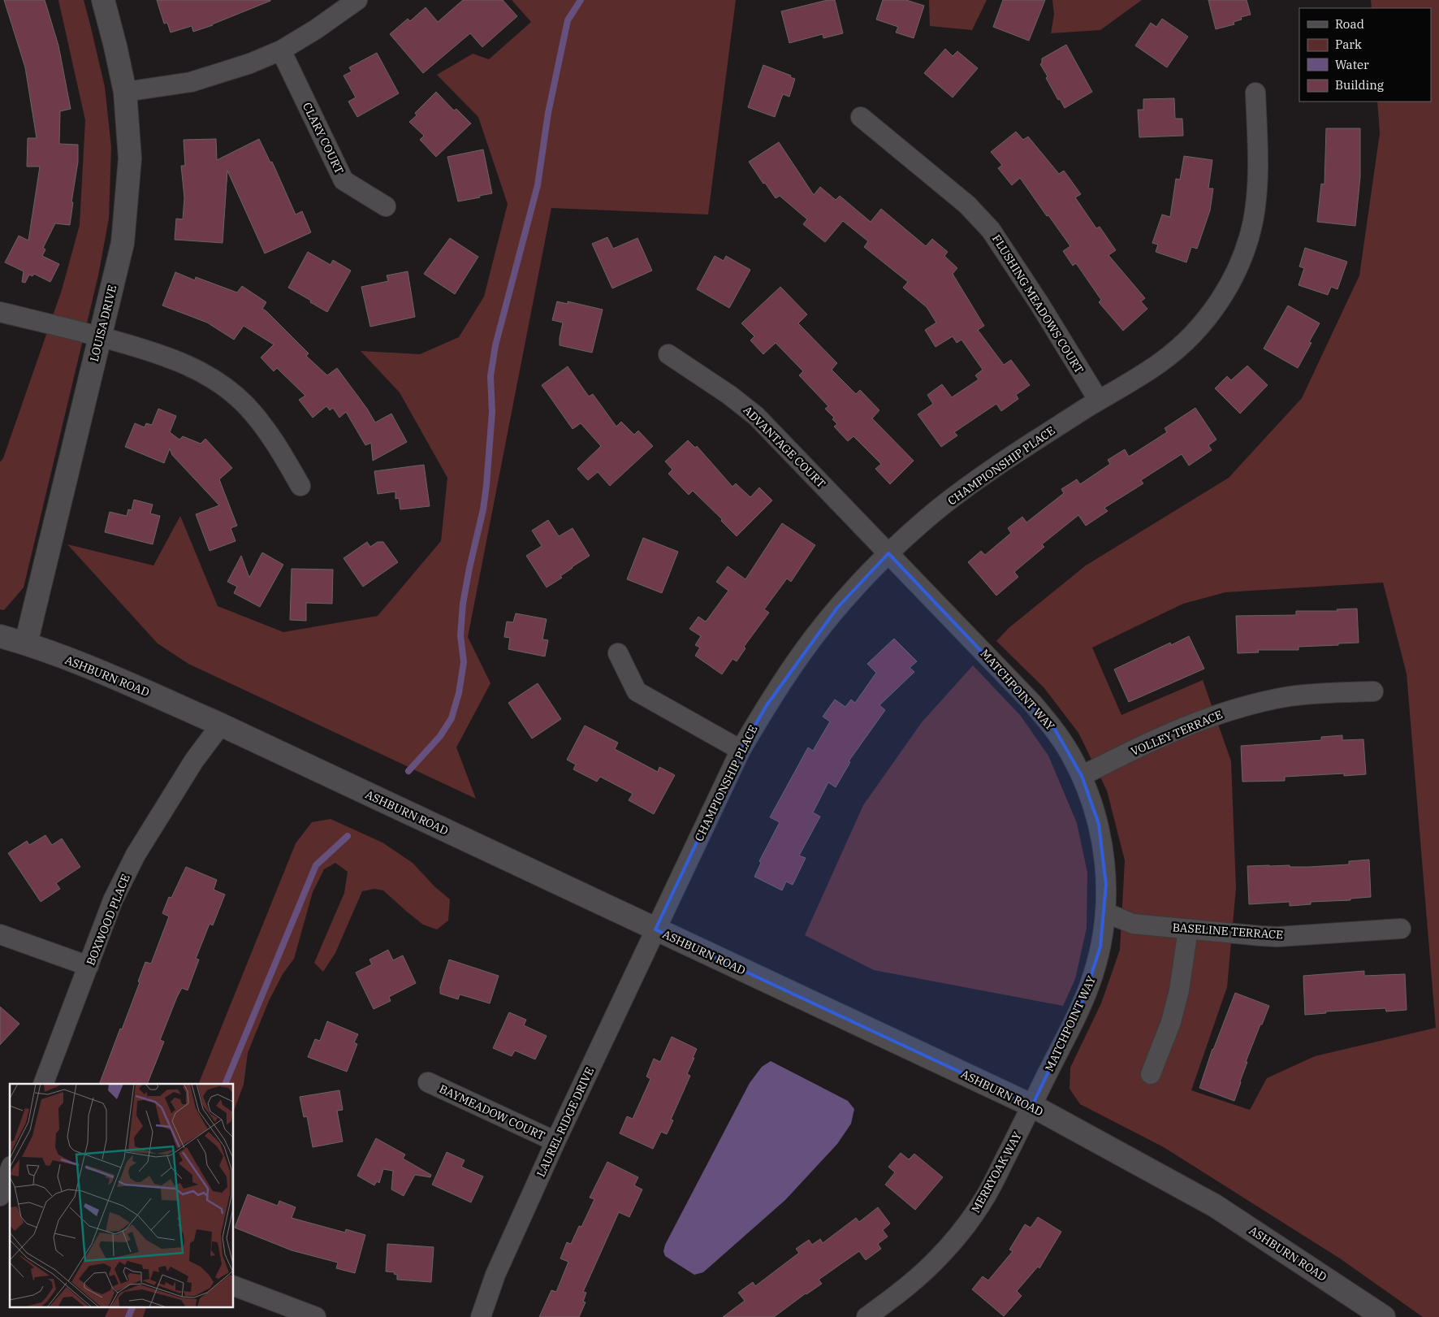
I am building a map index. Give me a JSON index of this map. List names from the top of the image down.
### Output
{
  "streets": {
    "street": [
      "CLARY COURT",
      "FLUSHING MEADOWS COURT",
      "LOUISA DRIVE",
      "ADVANTAGE COURT",
      "CHAMPIONSHIP PLACE",
      "ASHBURN ROAD",
      "MATCHPOINT WAY",
      "VOLLEY TERRACE",
      "BOXWOOD PLACE",
      "BASELINE TERRACE",
      "BAYMEADOW COURT",
      "LAUREL RIDGE DRIVE",
      "MERRYOAK WAY"
    ]
  },
  "crossings": [
    ["FLUSHING MEADOWS COURT", "CHAMPIONSHIP PLACE"],
    ["LOUISA DRIVE", "ASHBURN ROAD"],
    ["ADVANTAGE COURT", "CHAMPIONSHIP PLACE"],
    ["ADVANTAGE COURT", "MATCHPOINT WAY"],
    ["CHAMPIONSHIP PLACE", "ASHBURN ROAD"],
    ["CHAMPIONSHIP PLACE", "MATCHPOINT WAY"],
    ["CHAMPIONSHIP PLACE", "LAUREL RIDGE DRIVE"],
    ["ASHBURN ROAD", "MATCHPOINT WAY"],
    ["ASHBURN ROAD", "BOXWOOD PLACE"],
    ["ASHBURN ROAD", "LAUREL RIDGE DRIVE"],
    ["ASHBURN ROAD", "MERRYOAK WAY"],
    ["MATCHPOINT WAY", "VOLLEY TERRACE"],
    ["MATCHPOINT WAY", "BASELINE TERRACE"],
    ["MATCHPOINT WAY", "MERRYOAK WAY"],
    ["BAYMEADOW COURT", "LAUREL RIDGE DRIVE"]
  ],
  "legend": [
    "Road",
    "Park",
    "Water",
    "Building"
  ]
}
